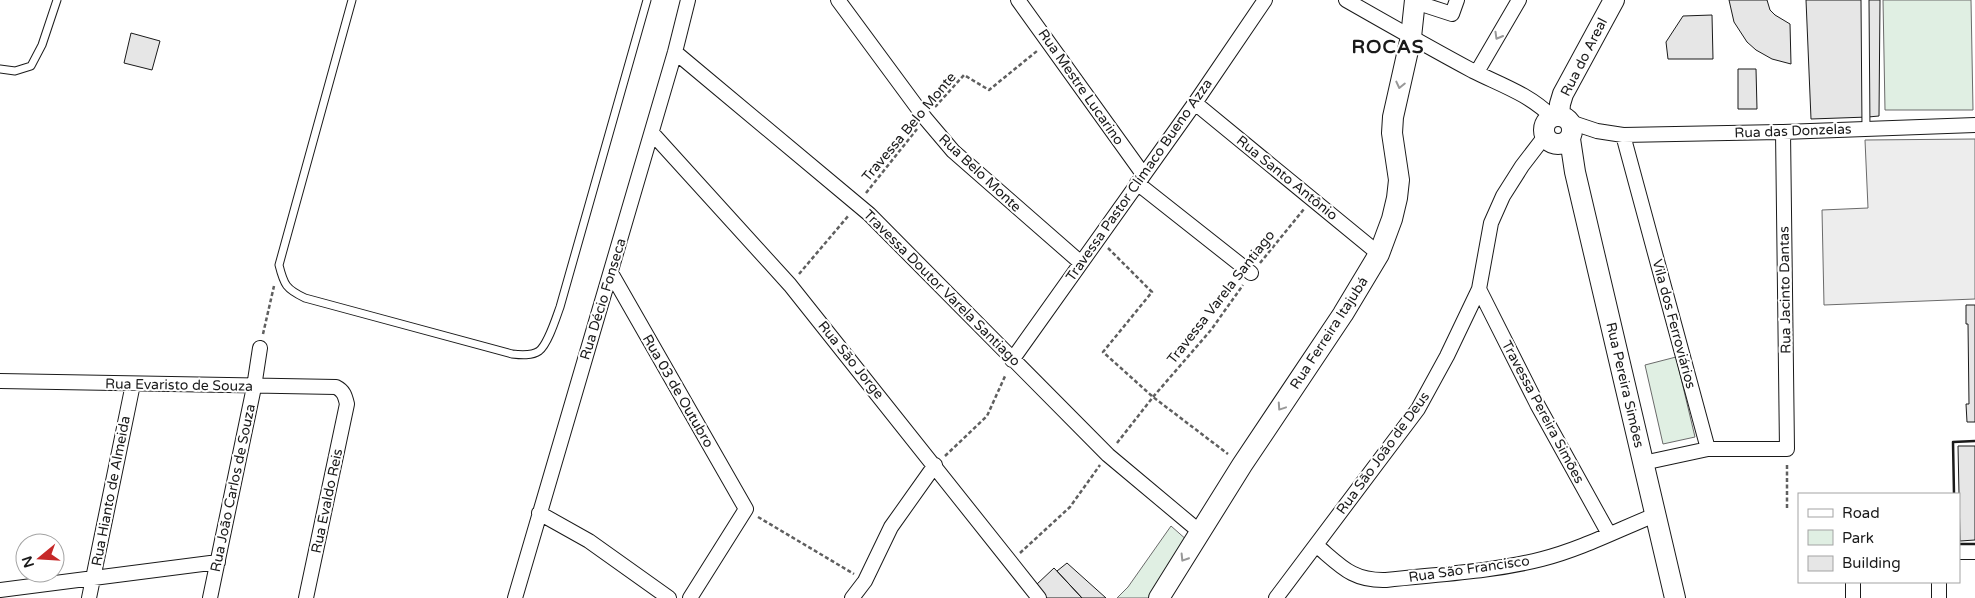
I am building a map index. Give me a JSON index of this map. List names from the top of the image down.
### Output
{
  "streets": {
    "street": [
      "Rua do Areal",
      "Rua Mestre Lucarino",
      "Rua das Donzelas",
      "Rua Belo Monte",
      "Rua Santo Antônio",
      "Travessa Pastor Clímaco Bueno Azza",
      "Travessa Doutor Varela Santiago",
      "Rua Jacinto Dantas",
      "Rua Décio Fonseca",
      "Vila dos Ferroviários",
      "Rua Ferreira Itajubá",
      "Rua São Jorge",
      "Rua Evaristo de Souza",
      "Rua Pereira Simões",
      "Rua 03 de Outubro",
      "Travessa Pereira Simões",
      "Rua São João de Deus",
      "Rua João Carlos de Souza",
      "Rua Hianto de Almeida",
      "Rua Evaldo Reis",
      "Rua São Francisco"
    ],
    "path": ["Travessa Belo Monte", "Travessa Varela Santiago"]
  },
  "crossings": [
    ["Rua do Areal", "Rua das Donzelas"],
    ["Rua do Areal", "Rua Pereira Simões"],
    ["Rua do Areal", "Rua São João de Deus"],
    ["Rua Mestre Lucarino", "Travessa Belo Monte"],
    ["Rua Mestre Lucarino", "Travessa Pastor Clímaco Bueno Azza"],
    ["Rua Mestre Lucarino", "Travessa Varela Santiago"],
    ["Travessa Belo Monte", "Rua Belo Monte"],
    ["Travessa Belo Monte", "Travessa Doutor Varela Santiago"],
    ["Travessa Belo Monte", "Rua São Jorge"],
    ["Rua das Donzelas", "Rua Jacinto Dantas"],
    ["Rua das Donzelas", "Vila dos Ferroviários"],
    ["Rua das Donzelas", "Rua Pereira Simões"],
    ["Rua das Donzelas", "Rua São João de Deus"],
    ["Rua Belo Monte", "Travessa Pastor Clímaco Bueno Azza"],
    ["Rua Santo Antônio", "Travessa Pastor Clímaco Bueno Azza"],
    ["Rua Santo Antônio", "Travessa Varela Santiago"],
    ["Rua Santo Antônio", "Rua Ferreira Itajubá"],
    ["Travessa Pastor Clímaco Bueno Azza", "Travessa Doutor Varela Santiago"],
    ["Travessa Doutor Varela Santiago", "Travessa Varela Santiago"],
    ["Travessa Doutor Varela Santiago", "Rua Décio Fonseca"],
    ["Travessa Doutor Varela Santiago", "Rua Ferreira Itajubá"],
    ["Travessa Varela Santiago", "Rua São Jorge"],
    ["Rua Décio Fonseca", "Rua São Jorge"],
    ["Rua Décio Fonseca", "Rua 03 de Outubro"],
    ["Rua Evaristo de Souza", "Rua João Carlos de Souza"],
    ["Rua Evaristo de Souza", "Rua Hianto de Almeida"],
    ["Rua Evaristo de Souza", "Rua Evaldo Reis"],
    ["Rua Pereira Simões", "Rua São João de Deus"],
    ["Rua Pereira Simões", "Rua São Francisco"],
    ["Travessa Pereira Simões", "Rua São João de Deus"],
    ["Travessa Pereira Simões", "Rua São Francisco"],
    ["Rua São João de Deus", "Rua São Francisco"]
  ],
  "one_way": ["Rua Ferreira Itajubá"],
  "districts": ["ROCAS"],
  "legend": ["Road", "Park", "Building"],
  "north": "left"
}
